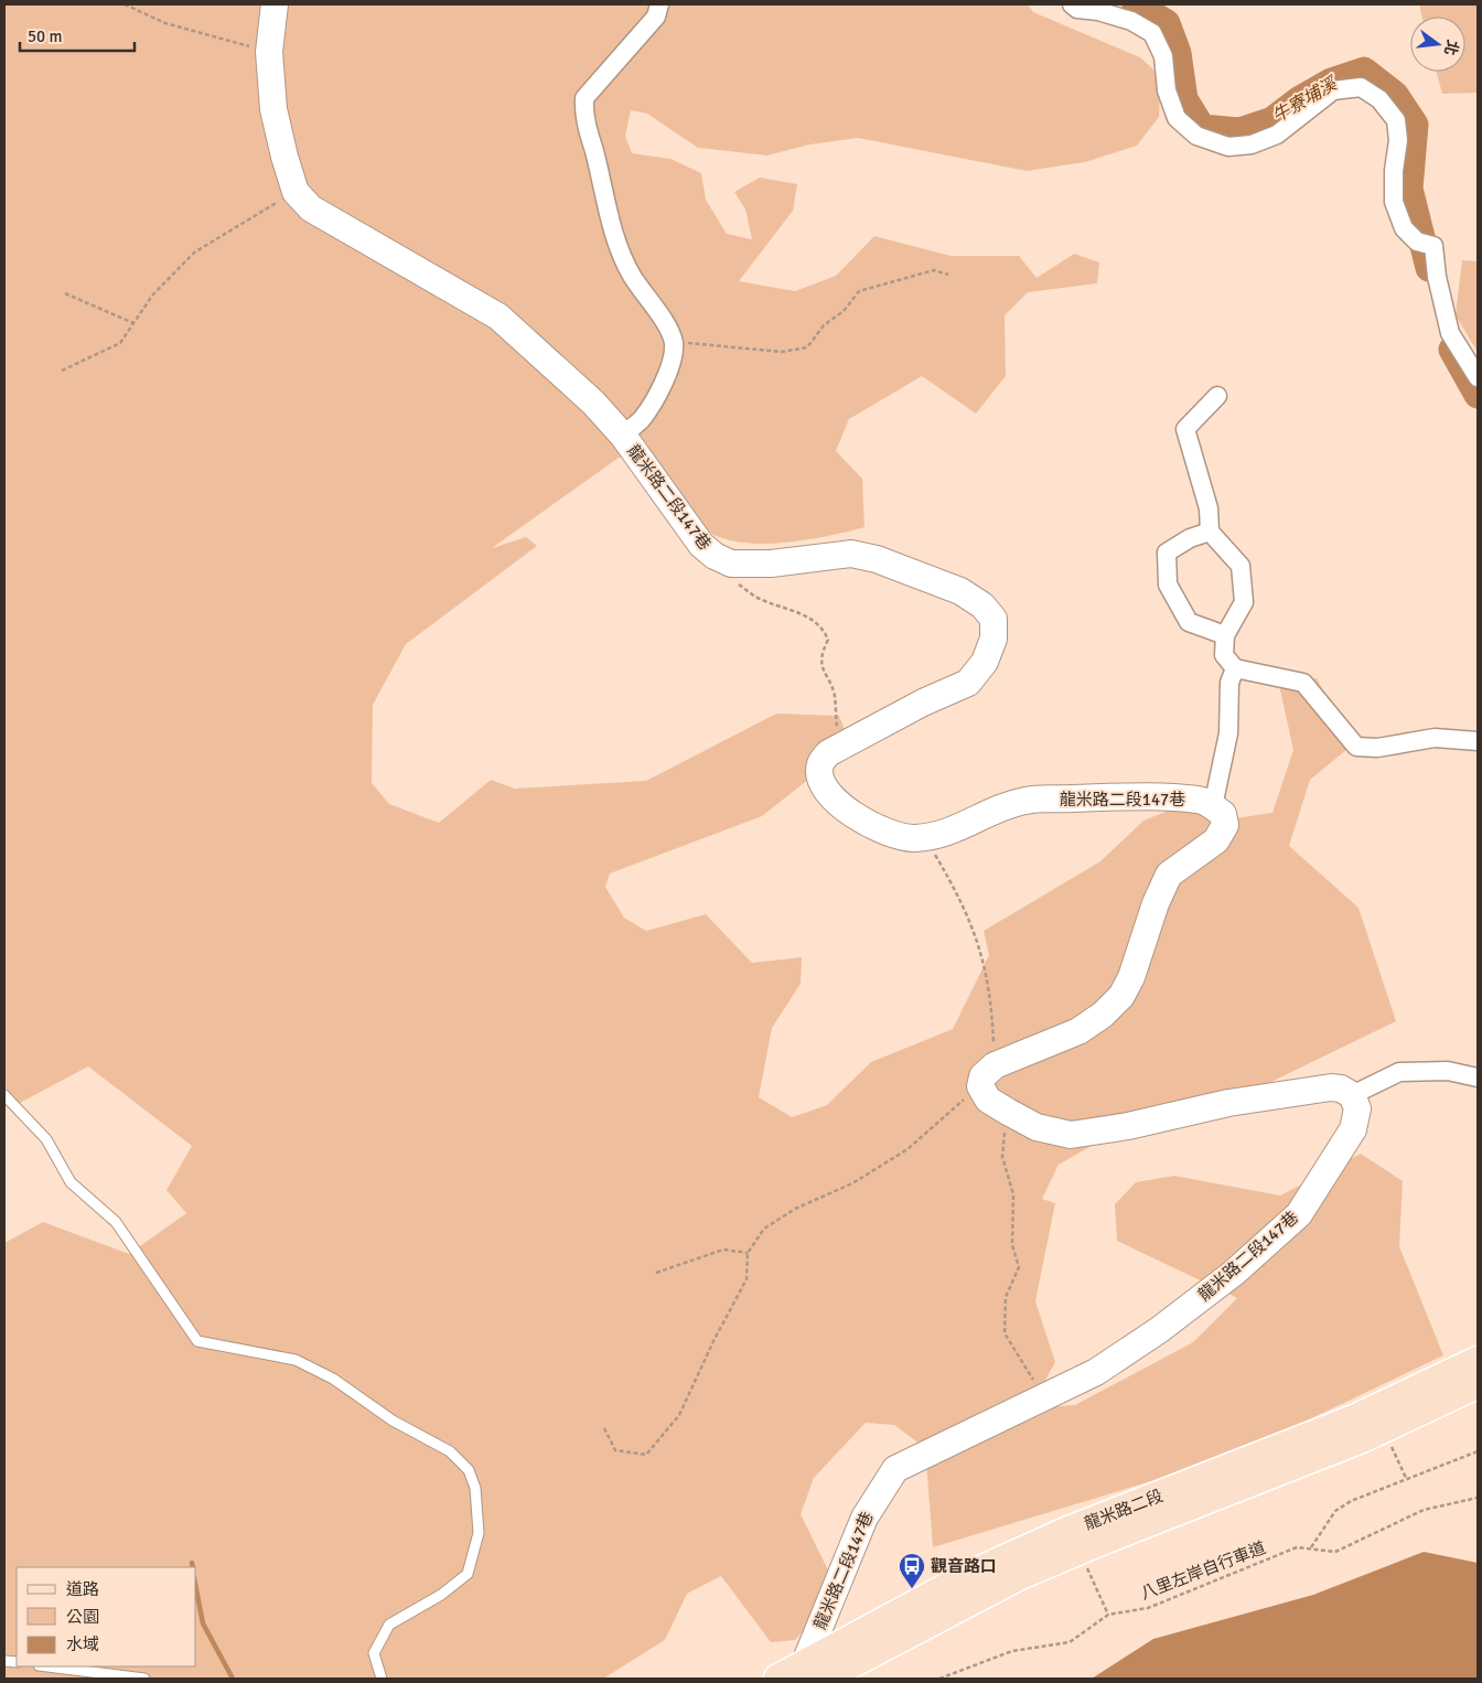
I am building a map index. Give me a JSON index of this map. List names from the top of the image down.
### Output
{
  "streets": {
    "main road": ["龍米路二段"],
    "street": ["龍米路二段147巷"],
    "path": ["八里左岸自行車道"]
  },
  "crossings": [
    ["龍米路二段147巷", "龍米路二段"]
  ],
  "water": ["牛寮埔溪"],
  "places": {
    "bus stop": ["觀音路口"]
  },
  "legend": ["道路", "公園", "水域"],
  "scale_bar": "50 m",
  "north": "right"
}
